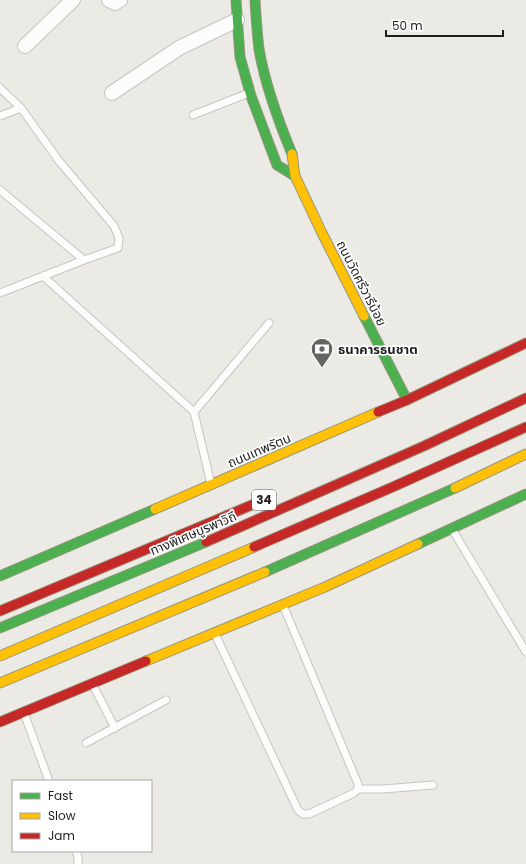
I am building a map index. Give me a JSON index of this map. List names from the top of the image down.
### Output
{
  "streets": {
    "main road": [
      "ถนนวัดศรีวารีน้อย",
      "ถนนเทพรัตน",
      "34",
      "ทางพิเศษบูรพาวิถี"
    ]
  },
  "crossings": [
    ["ถนนวัดศรีวารีน้อย", "ถนนเทพรัตน"]
  ],
  "places": {
    "bank": ["ธนาคารธนชาต"]
  },
  "legend": ["Fast", "Slow", "Jam"],
  "scale_bar": "50 m"
}
